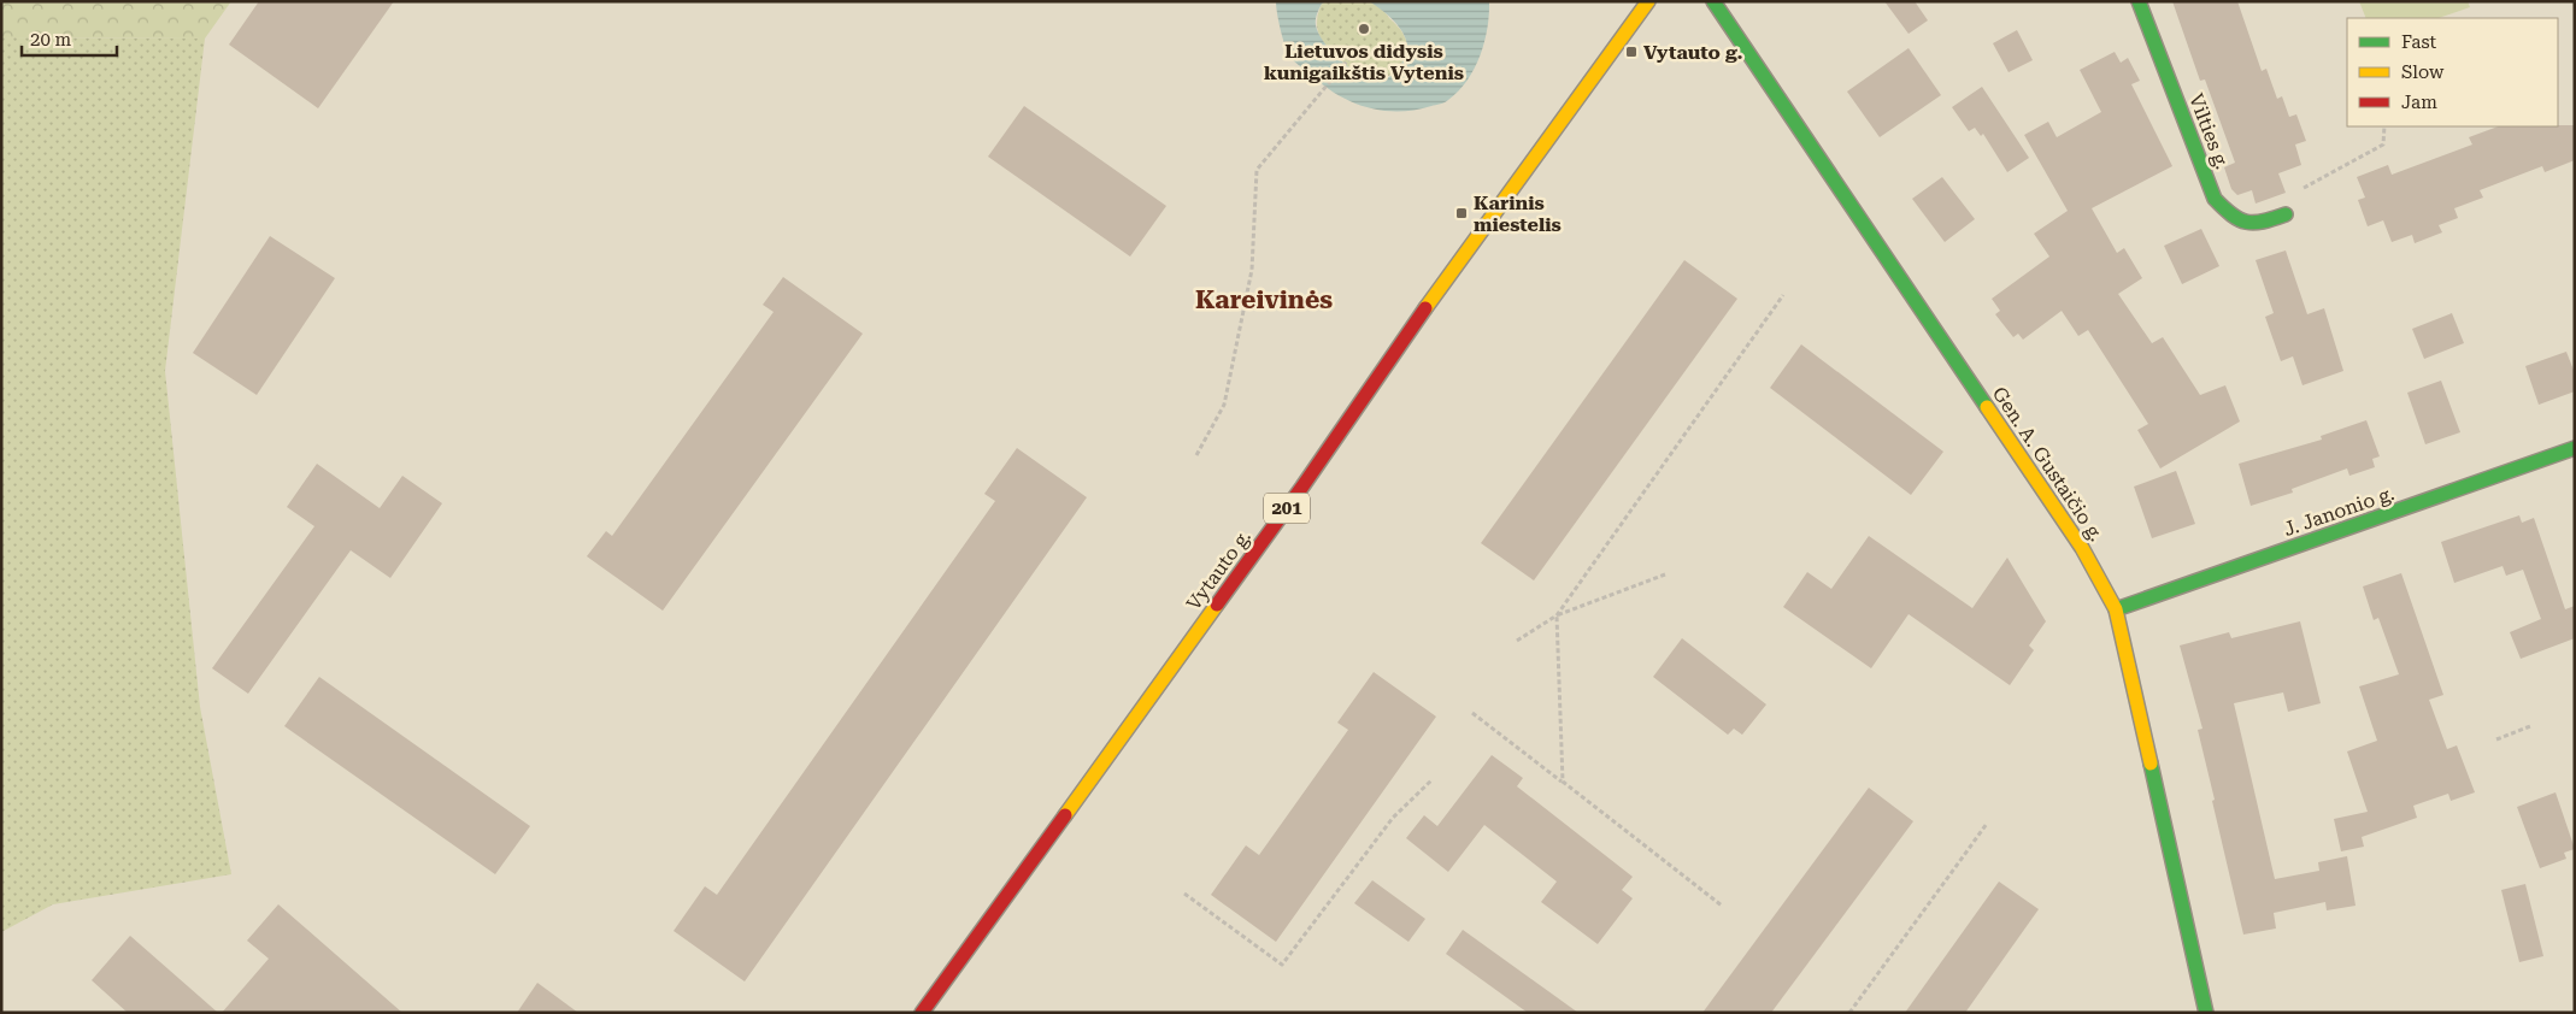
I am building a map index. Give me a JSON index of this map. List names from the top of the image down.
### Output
{
  "streets": {
    "street": [
      "Vilties g.",
      "Gen. A. Gustaičio g.",
      "201",
      "J. Janonio g.",
      "Vytauto g."
    ]
  },
  "crossings": [
    ["Gen. A. Gustaičio g.", "J. Janonio g."]
  ],
  "districts": ["Kareivinės"],
  "places": {
    "other": ["Lietuvos didysis kunigaikštis Vytenis"],
    "transit": ["Vytauto g.", "Karinis miestelis"]
  },
  "legend": ["Fast", "Slow", "Jam"],
  "scale_bar": "20 m"
}
